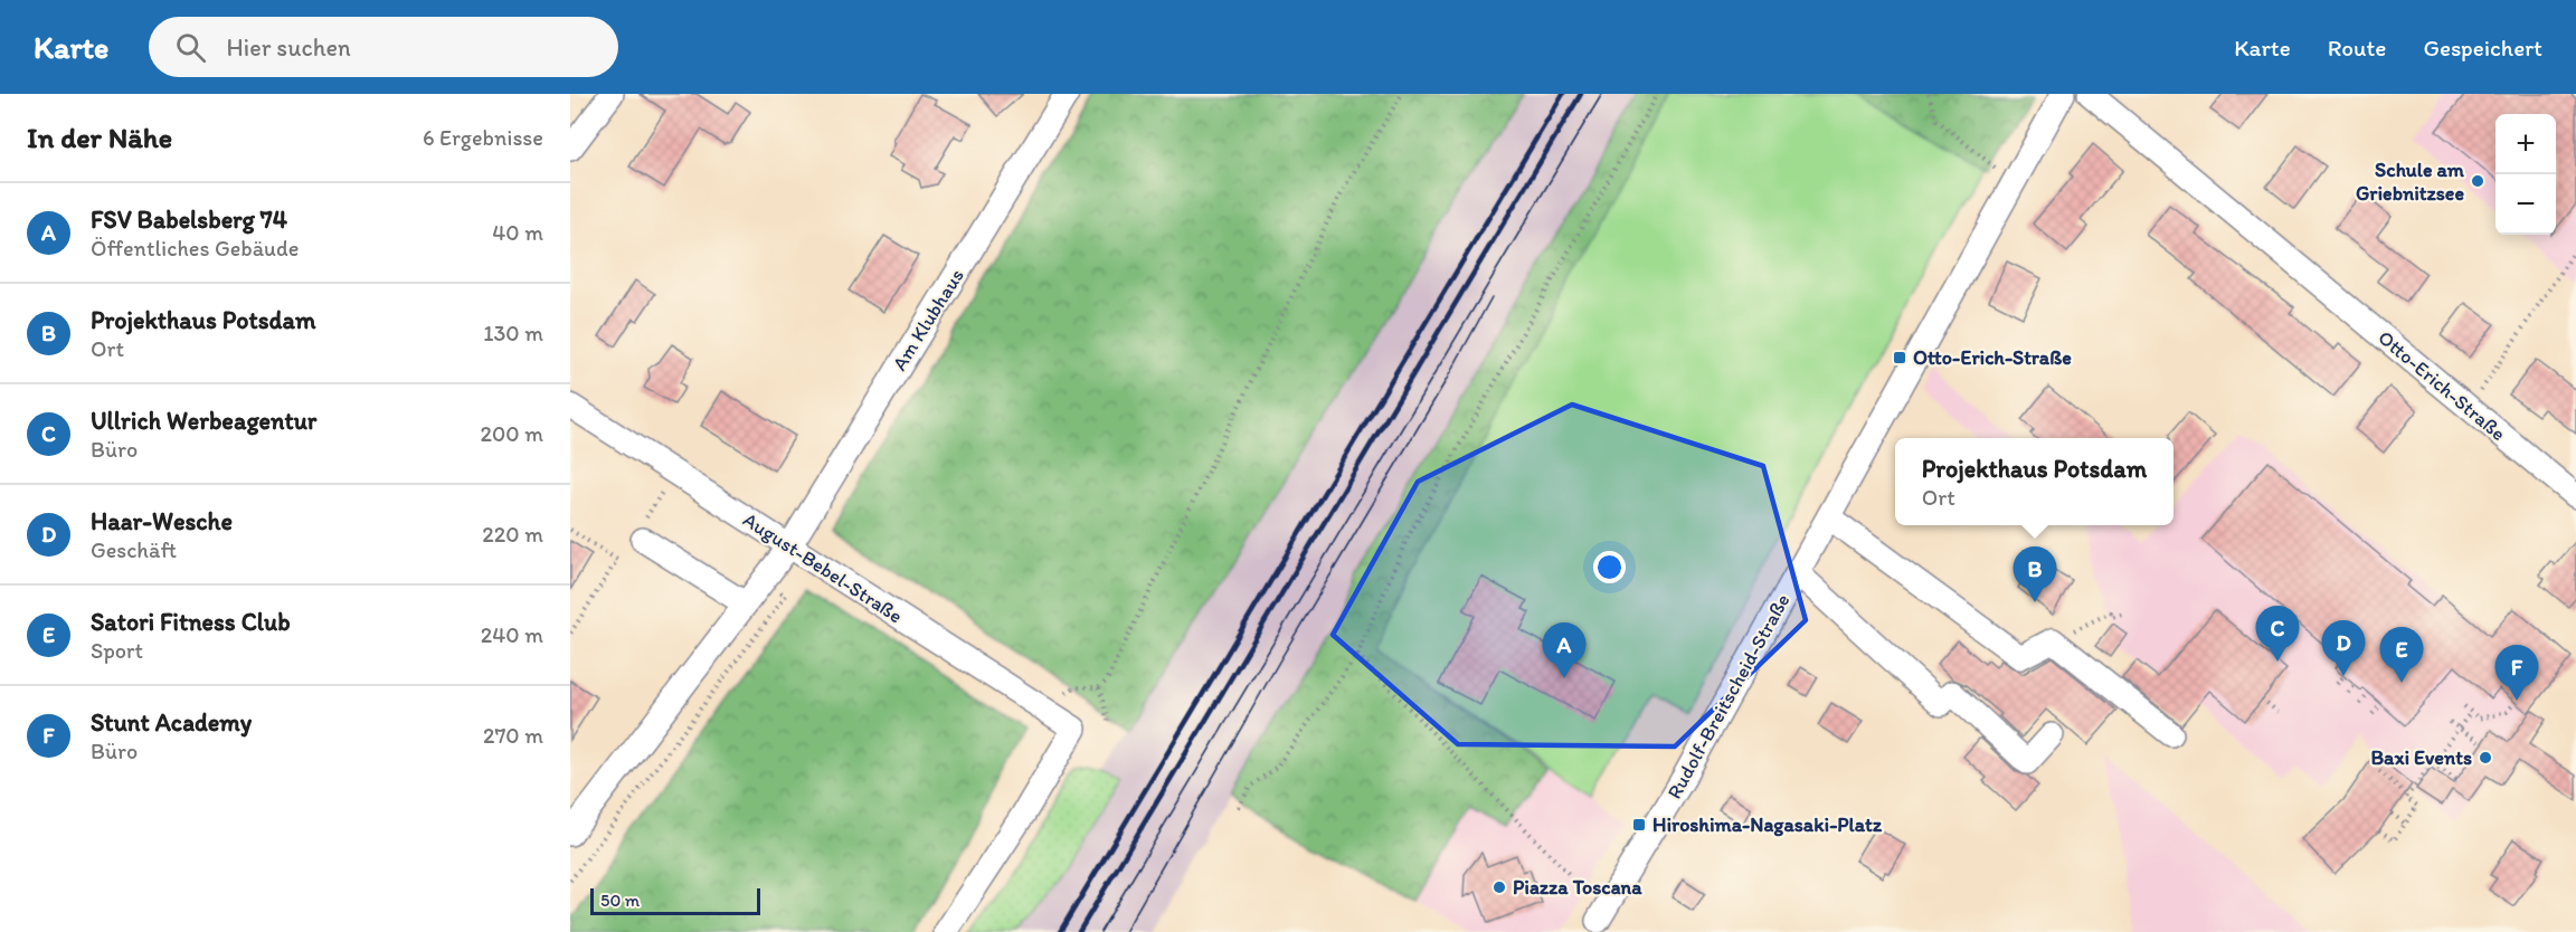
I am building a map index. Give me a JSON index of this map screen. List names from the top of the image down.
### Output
{
  "streets": {
    "street": [
      "Am Klubhaus",
      "Otto-Erich-Straße",
      "August-Bebel-Straße",
      "Rudolf-Breitscheid-Straße"
    ]
  },
  "crossings": [
    ["Am Klubhaus", "August-Bebel-Straße"]
  ],
  "places": {
    "other": ["Schule am Griebnitzsee", "Baxi Events", "Piazza Toscana"],
    "transit": ["Otto-Erich-Straße", "Hiroshima-Nagasaki-Platz"]
  },
  "scale_bar": "50 m",
  "page": {
    "header": "Karte",
    "search": "Hier suchen",
    "nav": ["Karte", "Route", "Gespeichert"],
    "heading": ["In der Nähe", "6 Ergebnisse"],
    "map_buttons": ["+", "−"],
    "list": [
      {
        "mark": "A",
        "name": "FSV Babelsberg 74",
        "note": "Öffentliches Gebäude",
        "value": "40 m"
      },
      {
        "mark": "B",
        "name": "Projekthaus Potsdam",
        "note": "Ort",
        "value": "130 m"
      },
      {
        "mark": "C",
        "name": "Ullrich Werbeagentur",
        "note": "Büro",
        "value": "200 m"
      },
      {
        "mark": "D",
        "name": "Haar-Wesche",
        "note": "Geschäft",
        "value": "220 m"
      },
      {
        "mark": "E",
        "name": "Satori Fitness Club",
        "note": "Sport",
        "value": "240 m"
      },
      {
        "mark": "F",
        "name": "Stunt Academy",
        "note": "Büro",
        "value": "270 m"
      }
    ],
    "popup": ["Projekthaus Potsdam", "Ort"],
    "pins": [
      "B",
      "C",
      "D",
      "A",
      "E",
      "F"
    ],
    "scale": "50 m"
  }
}
